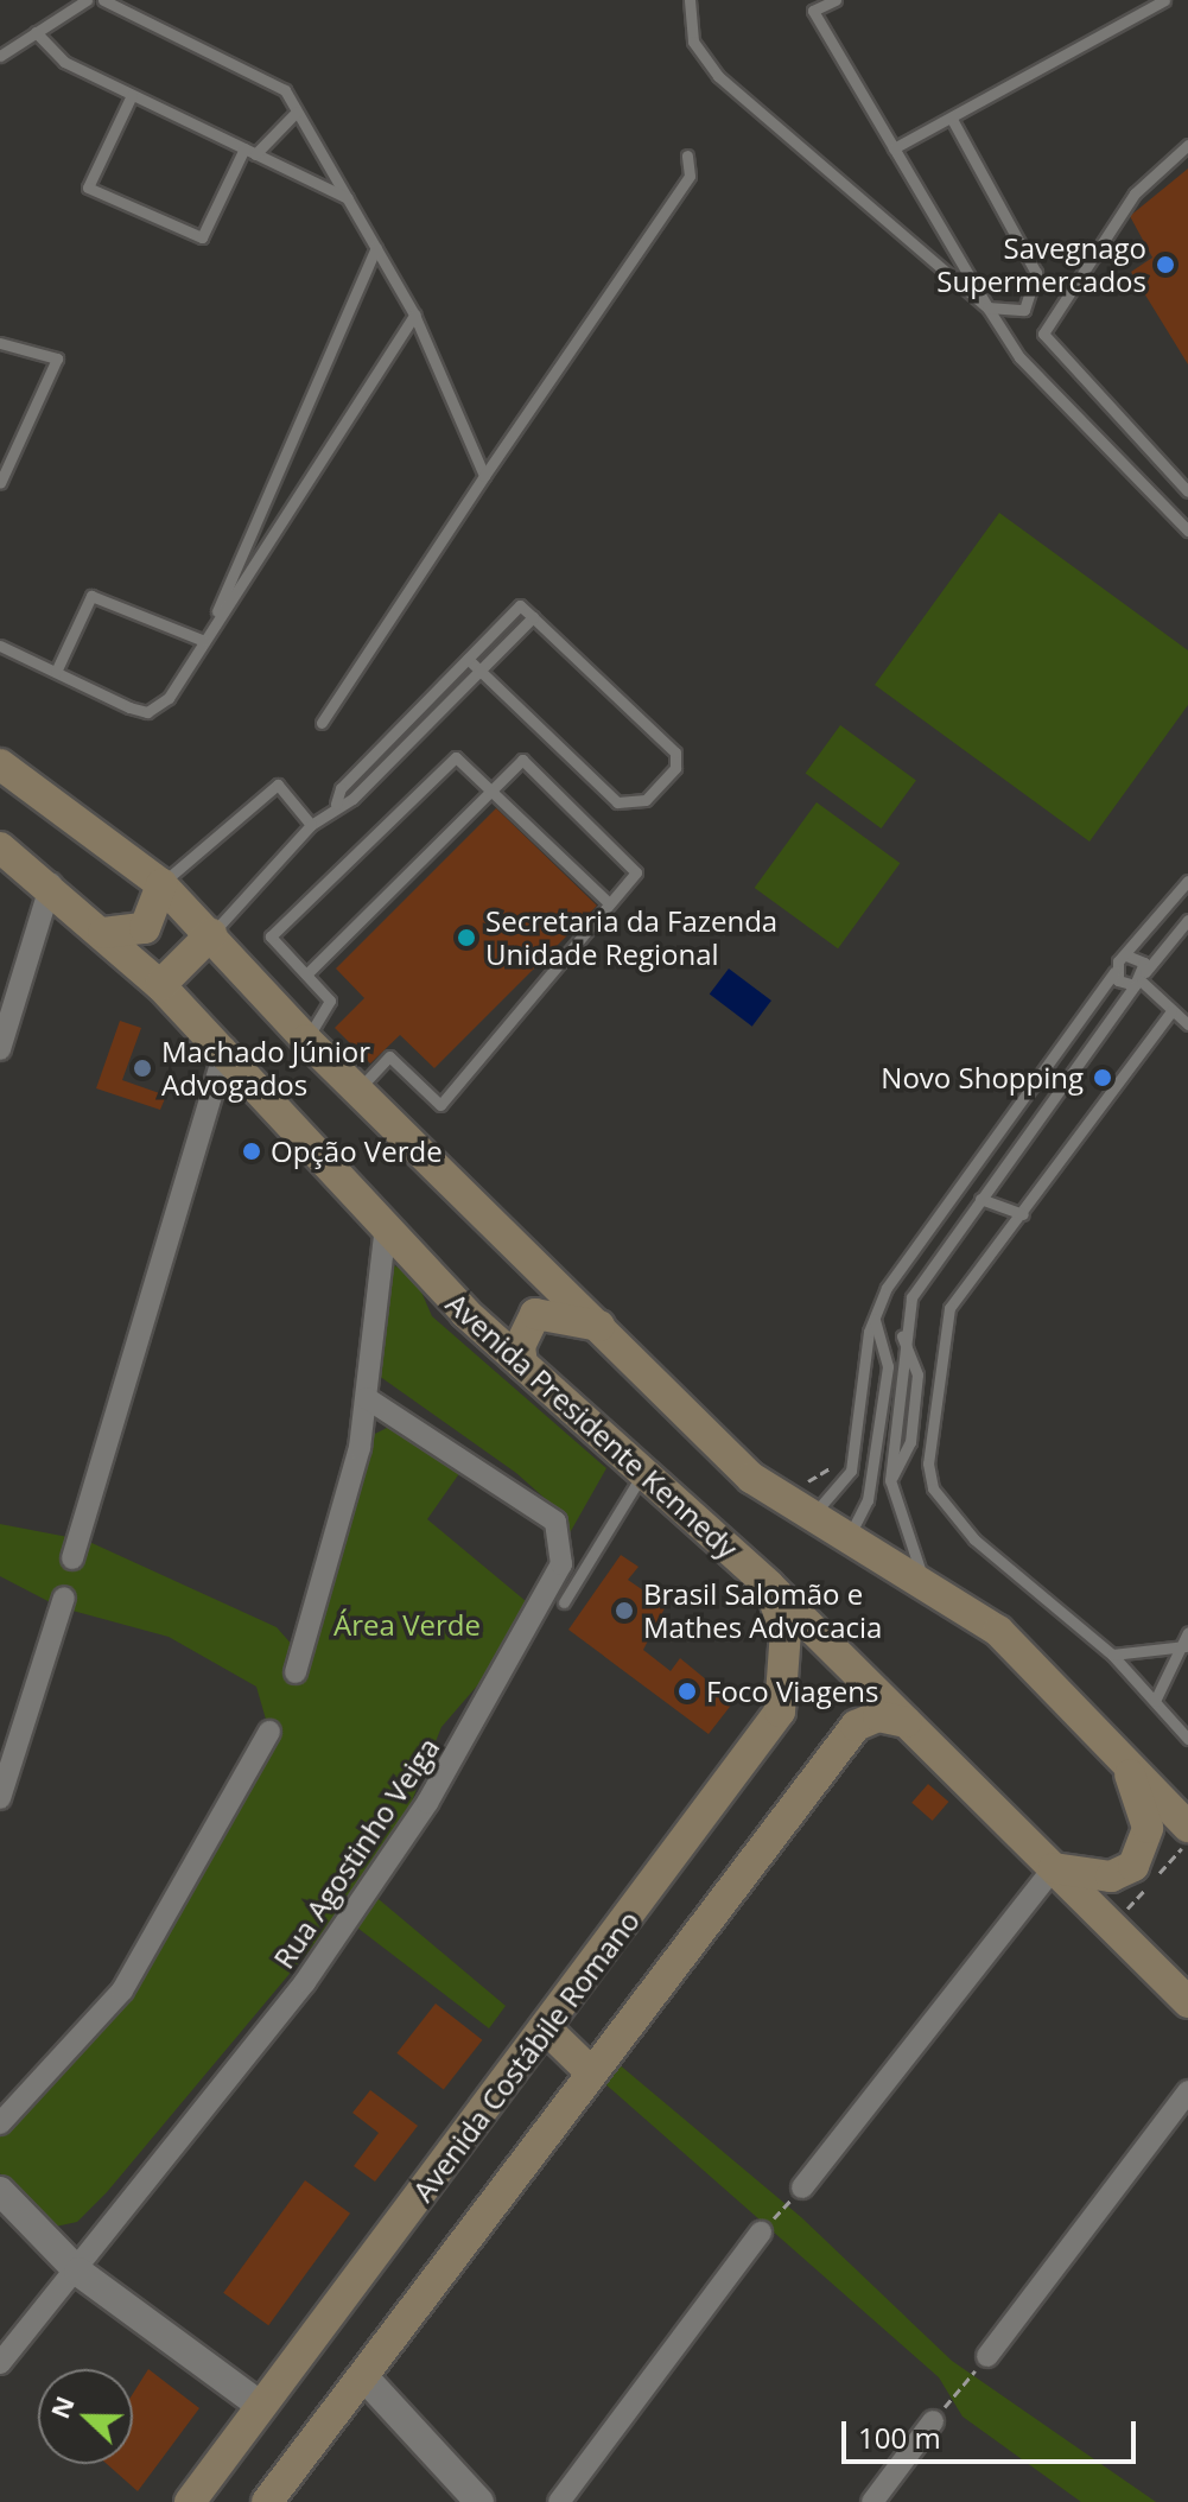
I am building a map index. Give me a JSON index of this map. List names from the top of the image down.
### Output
{
  "streets": {
    "main road": ["Avenida Presidente Kennedy", "Avenida Costábile Romano"],
    "street": ["Rua Agostinho Veiga"]
  },
  "crossings": [
    ["Avenida Presidente Kennedy", "Avenida Costábile Romano"]
  ],
  "parks": ["Área Verde"],
  "places": [
    "Savegnago Supermercados",
    "Secretaria da Fazenda Unidade Regional",
    "Machado Júnior Advogados",
    "Novo Shopping",
    "Opção Verde",
    "Brasil Salomão e Mathes Advocacia",
    "Foco Viagens"
  ],
  "scale_bar": "100 m",
  "north": "left"
}
